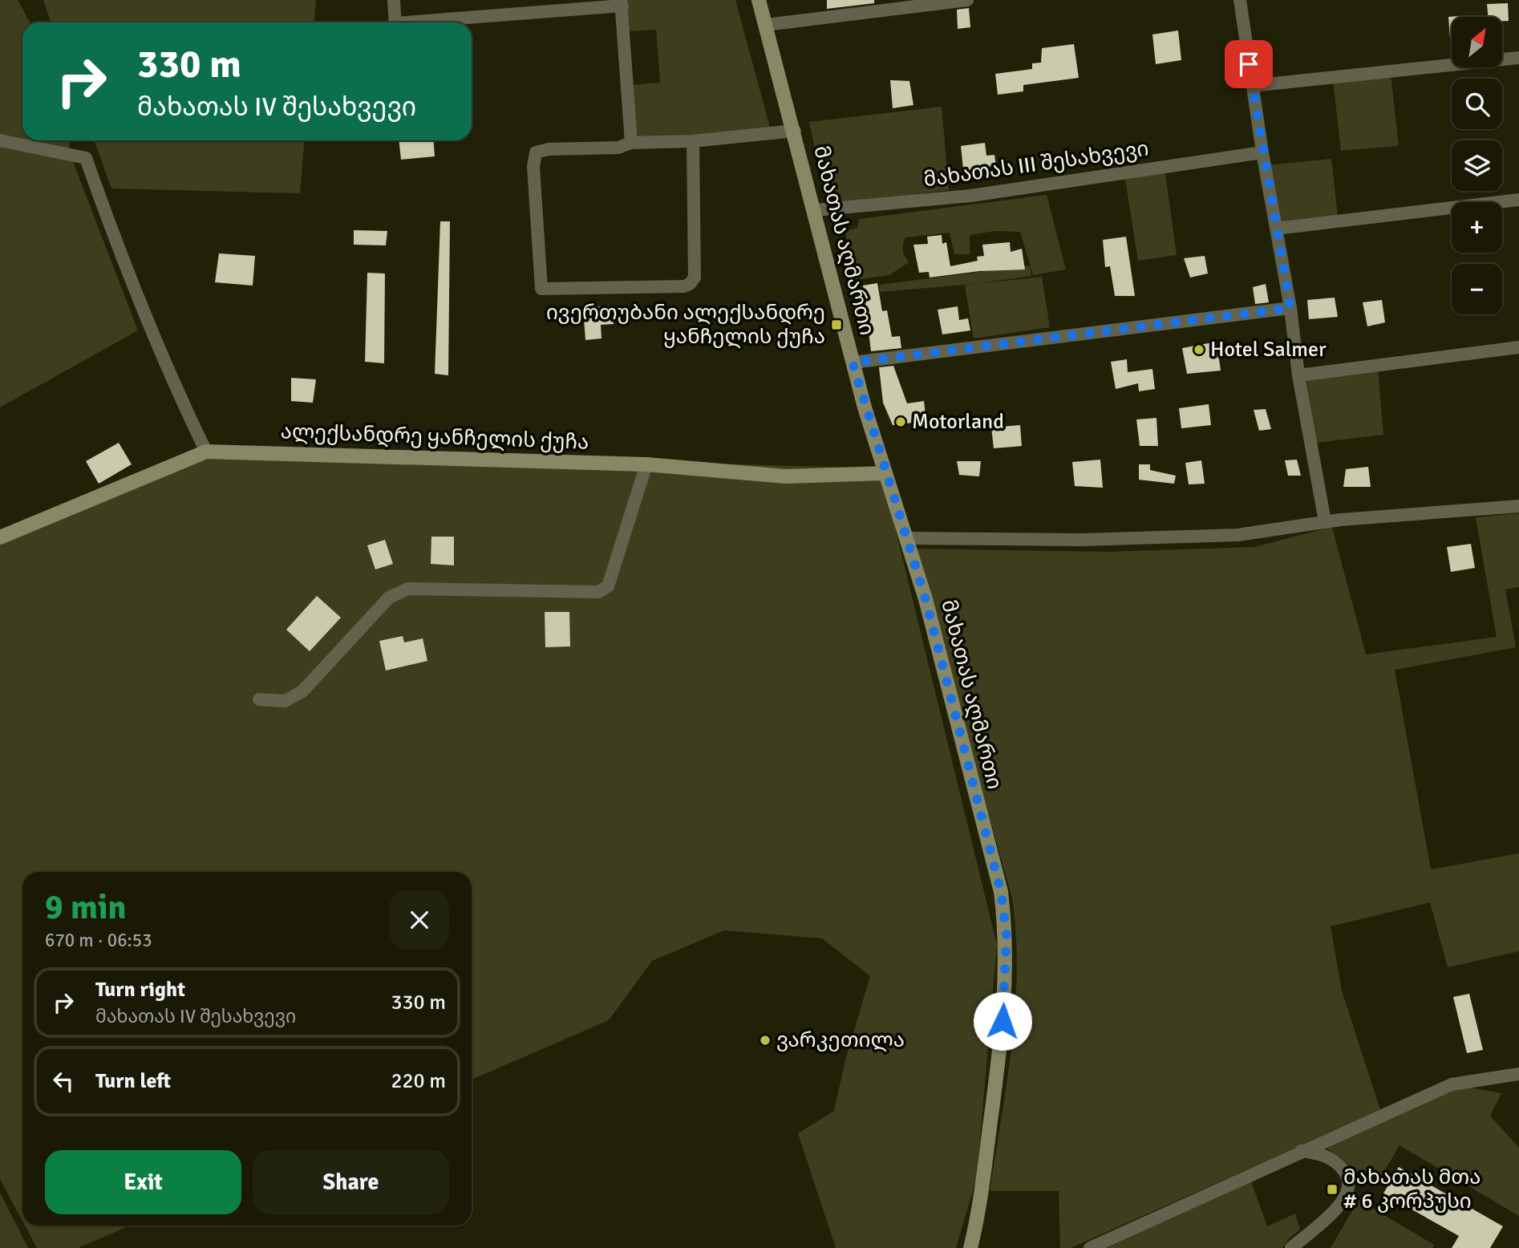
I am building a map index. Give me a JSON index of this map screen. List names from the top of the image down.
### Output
{
  "streets": {
    "main road": ["მახათას აღმართი", "ალექსანდრე ყანჩელის ქუჩა"],
    "street": ["მახათას III შესახვევი"]
  },
  "crossings": [
    ["მახათას III შესახვევი", "მახათას აღმართი"],
    ["მახათას აღმართი", "ალექსანდრე ყანჩელის ქუჩა"]
  ],
  "places": {
    "transit": ["ივერთუბანი ალექსანდრე ყანჩელის ქუჩა", "მახათას მთა # 6 კორპუსი"],
    "other": ["Hotel Salmer", "Motorland", "ვარკეთილა"]
  },
  "north": "top right",
  "page": {
    "map_buttons": ["+", "−"],
    "turn": ["330 m", "მახათას IV შესახვევი"],
    "heading": ["9 min", "670 m · 06:53"],
    "list": [
      {
        "name": "Turn right",
        "note": "მახათას IV შესახვევი",
        "value": "330 m"
      },
      {
        "name": "Turn left",
        "value": "220 m"
      }
    ],
    "buttons": ["Exit", "Share"]
  }
}
